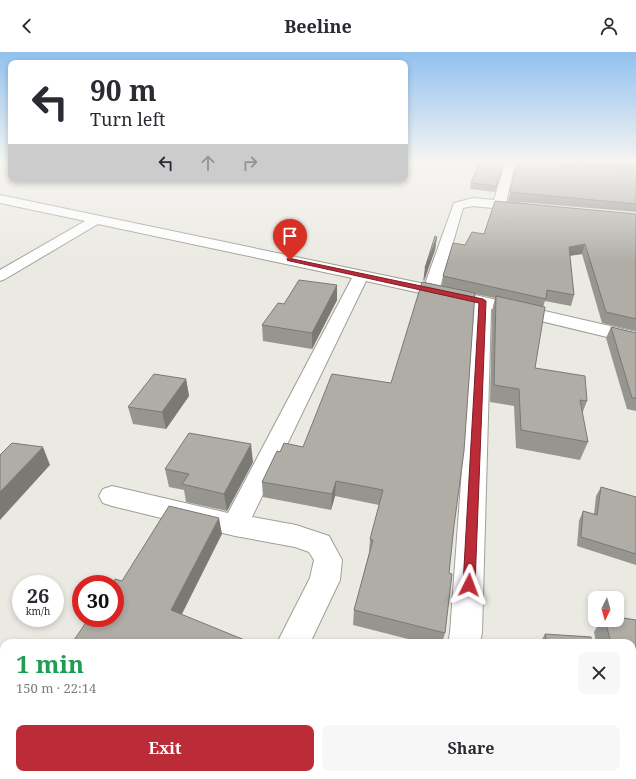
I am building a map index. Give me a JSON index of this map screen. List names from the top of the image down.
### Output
{
  "north": "bottom",
  "page": {
    "header": "Beeline",
    "turn": ["90 m", "Turn left"],
    "speed": "26 km/h",
    "limit": "30",
    "heading": ["1 min", "150 m · 22:14"],
    "buttons": ["Exit", "Share"]
  }
}
